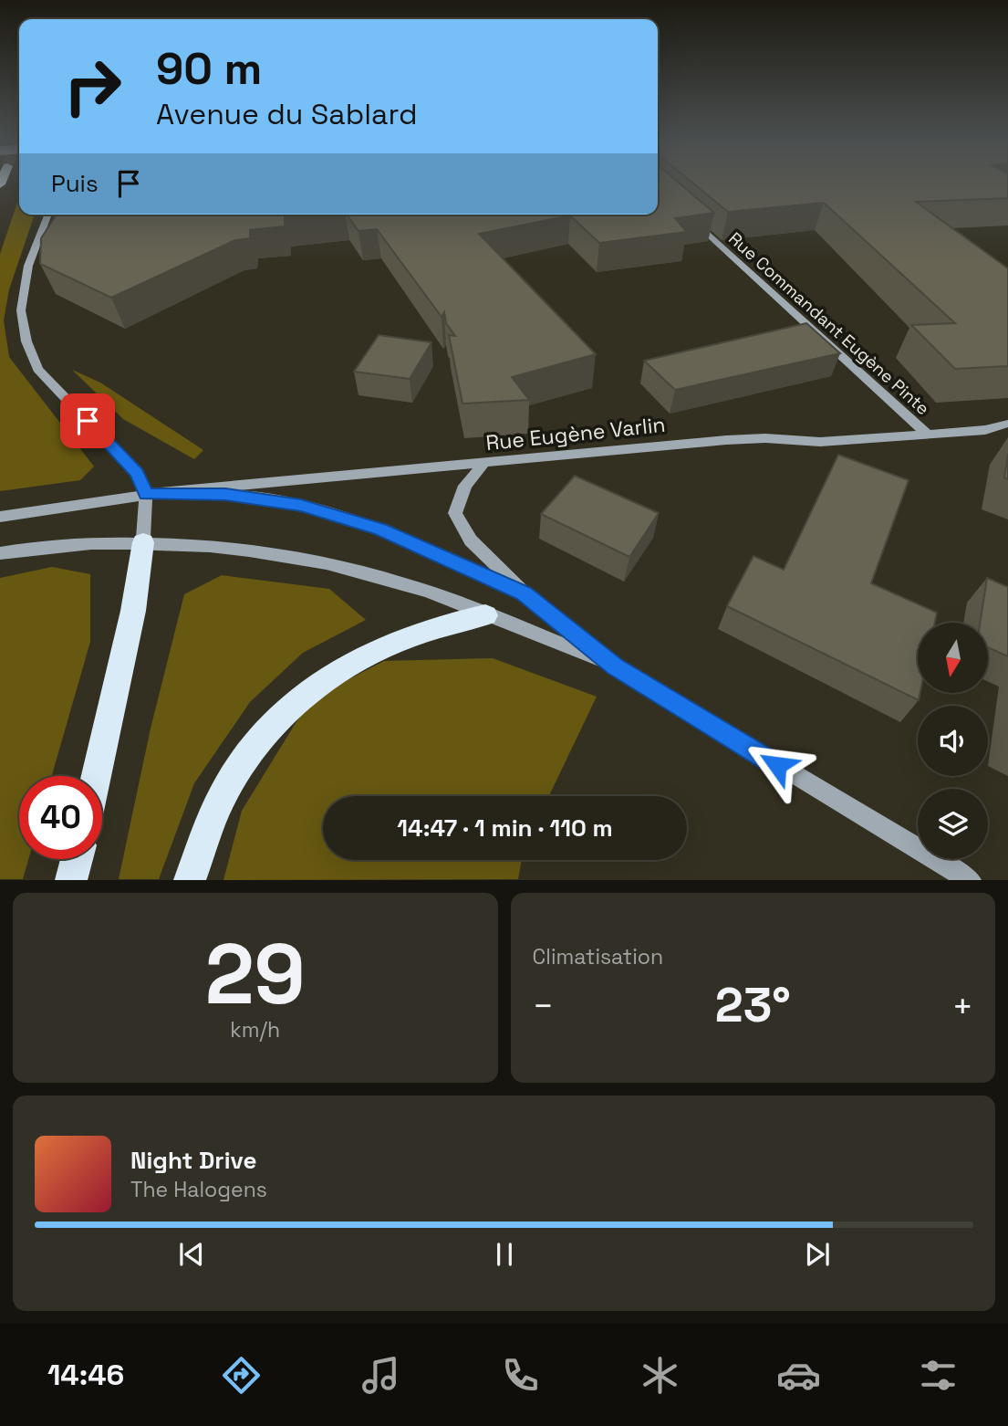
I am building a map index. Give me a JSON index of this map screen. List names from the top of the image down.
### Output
{
  "streets": {
    "street": ["Rue Commandant Eugène Pinte", "Rue Eugène Varlin"]
  },
  "crossings": [
    ["Rue Commandant Eugène Pinte", "Rue Eugène Varlin"]
  ],
  "north": "bottom",
  "page": {
    "turn": ["90 m", "Avenue du Sablard"],
    "then": "Puis",
    "limit": "40",
    "trip": "14:47 · 1 min · 110 m",
    "tile": [
      ["29", "km/h"],
      "Climatisation"
    ],
    "heat": ["−", "23°", "+"],
    "song": ["Night Drive", "The Halogens"],
    "tabs": "14:46"
  }
}
